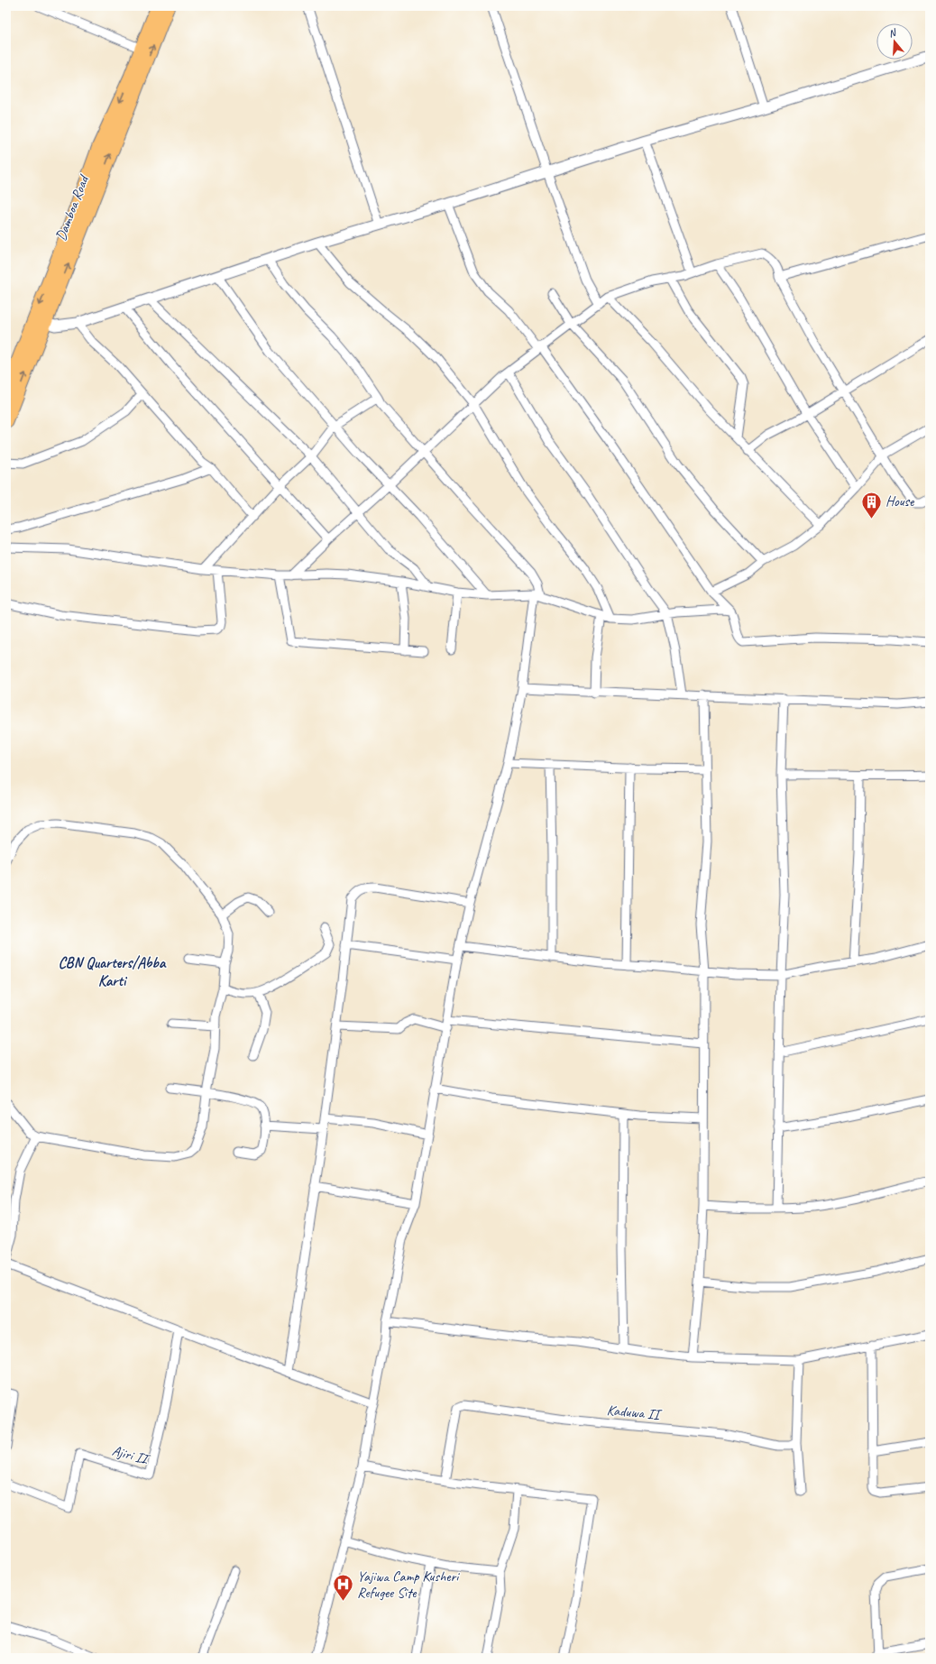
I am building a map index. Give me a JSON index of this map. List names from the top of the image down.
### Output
{
  "streets": {
    "main road": ["Damboa Road"],
    "street": ["Kaduwa II", "Ajiri II"]
  },
  "districts": ["CBN Quarters/Abba Karti"],
  "places": {
    "building": ["House"],
    "hospital": ["Yajiwa Camp Kusheri Refugee Site"]
  },
  "north": "top"
}
